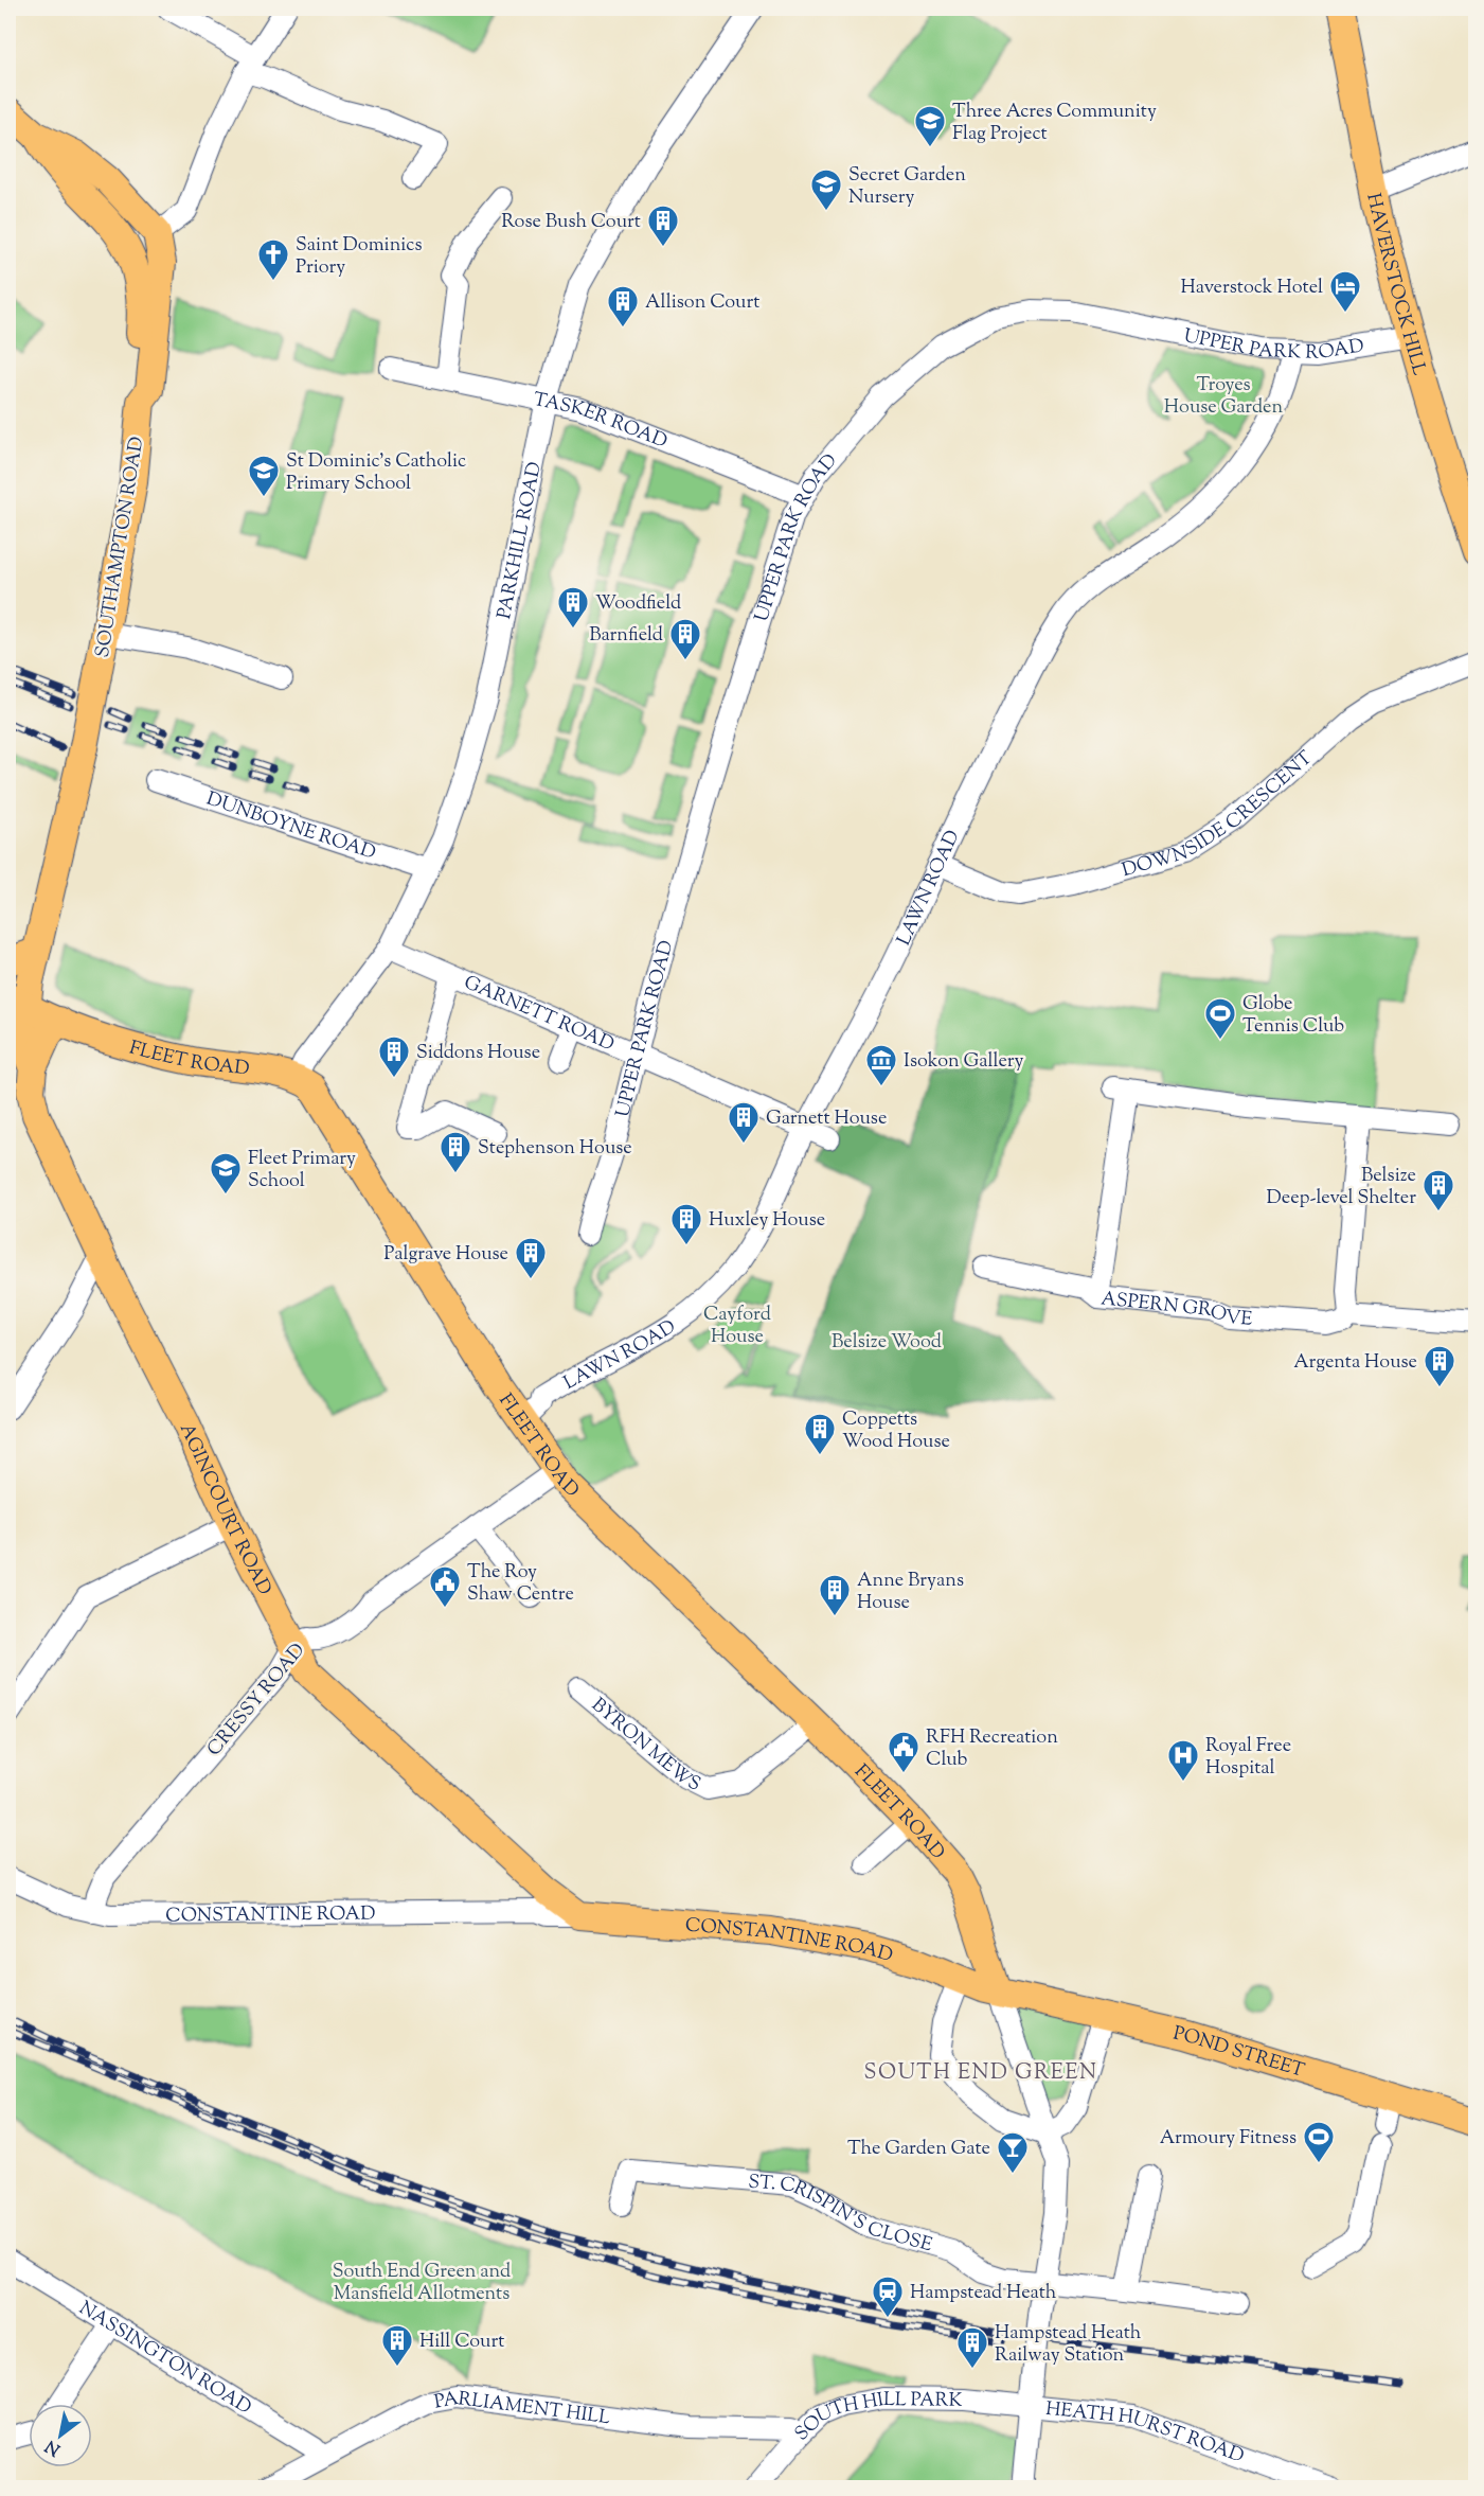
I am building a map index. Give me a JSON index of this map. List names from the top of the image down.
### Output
{
  "streets": {
    "main road": [
      "HAVERSTOCK HILL",
      "SOUTHAMPTON ROAD",
      "FLEET ROAD",
      "AGINCOURT ROAD",
      "CONSTANTINE ROAD",
      "POND STREET"
    ],
    "street": [
      "UPPER PARK ROAD",
      "TASKER ROAD",
      "PARKHILL ROAD",
      "DOWNSIDE CRESCENT",
      "DUNBOYNE ROAD",
      "LAWN ROAD",
      "GARNETT ROAD",
      "ASPERN GROVE",
      "CRESSY ROAD",
      "BYRON MEWS",
      "ST. CRISPIN'S CLOSE",
      "NASSINGTON ROAD",
      "PARLIAMENT HILL",
      "SOUTH HILL PARK",
      "HEATH HURST ROAD"
    ]
  },
  "crossings": [
    ["HAVERSTOCK HILL", "UPPER PARK ROAD"],
    ["UPPER PARK ROAD", "TASKER ROAD"],
    ["UPPER PARK ROAD", "LAWN ROAD"],
    ["UPPER PARK ROAD", "GARNETT ROAD"],
    ["TASKER ROAD", "PARKHILL ROAD"],
    ["PARKHILL ROAD", "DUNBOYNE ROAD"],
    ["PARKHILL ROAD", "GARNETT ROAD"],
    ["PARKHILL ROAD", "FLEET ROAD"],
    ["SOUTHAMPTON ROAD", "FLEET ROAD"],
    ["SOUTHAMPTON ROAD", "AGINCOURT ROAD"],
    ["DOWNSIDE CRESCENT", "LAWN ROAD"],
    ["LAWN ROAD", "GARNETT ROAD"],
    ["LAWN ROAD", "FLEET ROAD"],
    ["FLEET ROAD", "AGINCOURT ROAD"],
    ["FLEET ROAD", "CRESSY ROAD"],
    ["FLEET ROAD", "BYRON MEWS"],
    ["FLEET ROAD", "CONSTANTINE ROAD"],
    ["FLEET ROAD", "POND STREET"],
    ["AGINCOURT ROAD", "CRESSY ROAD"],
    ["AGINCOURT ROAD", "CONSTANTINE ROAD"],
    ["CRESSY ROAD", "CONSTANTINE ROAD"],
    ["CONSTANTINE ROAD", "POND STREET"],
    ["NASSINGTON ROAD", "PARLIAMENT HILL"],
    ["PARLIAMENT HILL", "SOUTH HILL PARK"],
    ["SOUTH HILL PARK", "HEATH HURST ROAD"]
  ],
  "districts": ["SOUTH END GREEN"],
  "parks": [
    "Troyes House Garden",
    "Cayford House",
    "Belsize Wood",
    "South End Green and Mansfield Allotments"
  ],
  "places": {
    "school or university": [
      "Three Acres Community Flag Project",
      "Secret Garden Nursery",
      "St Dominic's Catholic Primary School",
      "Fleet Primary School"
    ],
    "building": [
      "Rose Bush Court",
      "Allison Court",
      "Woodfield",
      "Barnfield",
      "Siddons House",
      "Garnett House",
      "Stephenson House",
      "Belsize Deep-level Shelter",
      "Huxley House",
      "Palgrave House",
      "Argenta House",
      "Coppetts Wood House",
      "Anne Bryans House",
      "Hill Court",
      "Hampstead Heath Railway Station"
    ],
    "church": ["Saint Dominics Priory"],
    "hotel": ["Haverstock Hotel"],
    "sports": ["Globe Tennis Club", "Armoury Fitness"],
    "museum": ["Isokon Gallery"],
    "public building": ["The Roy Shaw Centre", "RFH Recreation Club"],
    "hospital": ["Royal Free Hospital"],
    "bar": ["The Garden Gate"],
    "station": ["Hampstead Heath"]
  },
  "north": "bottom left"
}
